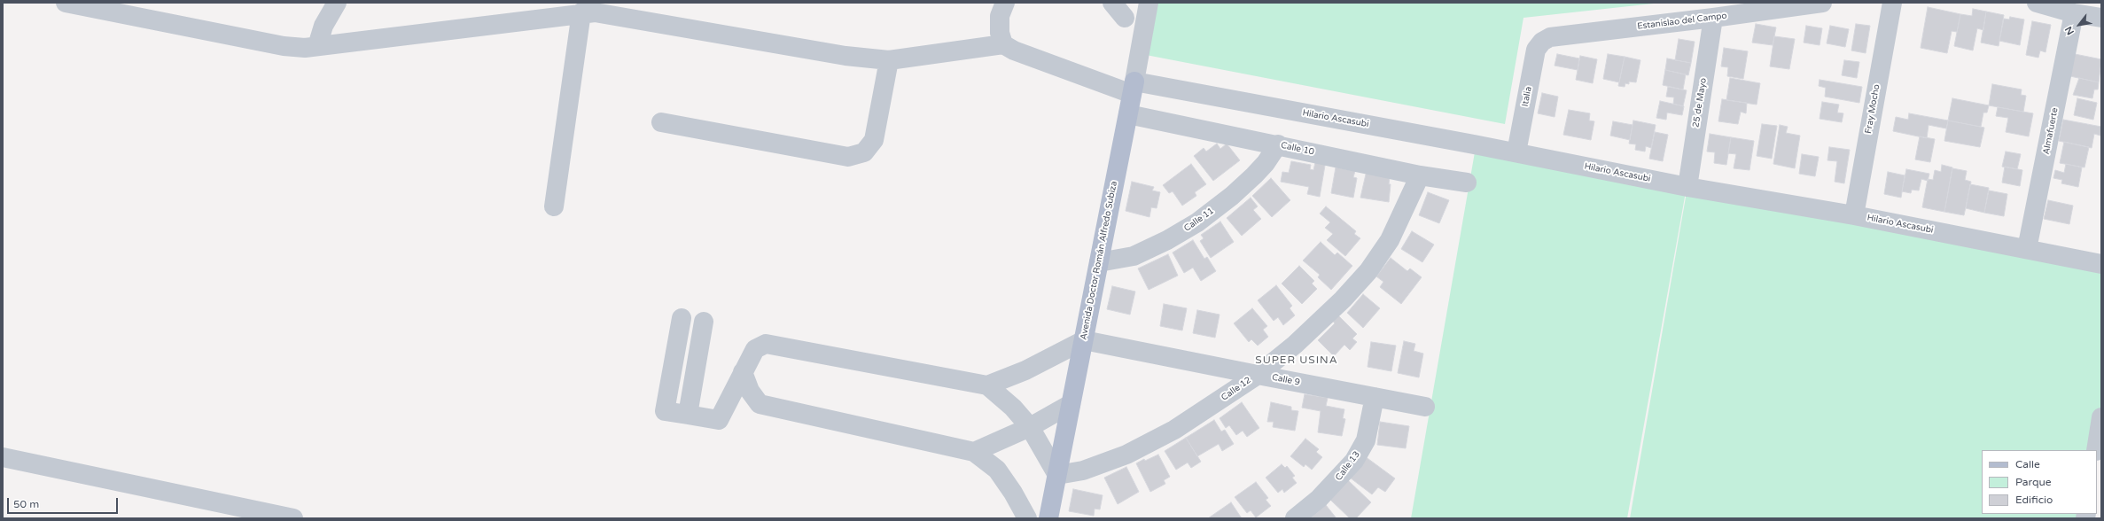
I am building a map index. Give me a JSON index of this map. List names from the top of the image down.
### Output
{
  "streets": {
    "main road": ["Avenida Doctor Román Alfredo Subiza"],
    "street": [
      "Estanislao del Campo",
      "Italia",
      "25 de Mayo",
      "Fray Mocho",
      "Hilario Ascasubi",
      "Almafuerte",
      "Calle 10",
      "Calle 11",
      "Calle 9",
      "Calle 12",
      "Calle 13"
    ]
  },
  "crossings": [
    ["Estanislao del Campo", "Italia"],
    ["Estanislao del Campo", "25 de Mayo"],
    ["Italia", "Hilario Ascasubi"],
    ["25 de Mayo", "Hilario Ascasubi"],
    ["Fray Mocho", "Hilario Ascasubi"],
    ["Hilario Ascasubi", "Almafuerte"],
    ["Hilario Ascasubi", "Avenida Doctor Román Alfredo Subiza"],
    ["Calle 10", "Calle 11"],
    ["Calle 10", "Avenida Doctor Román Alfredo Subiza"],
    ["Calle 10", "Calle 12"],
    ["Calle 11", "Avenida Doctor Román Alfredo Subiza"],
    ["Avenida Doctor Román Alfredo Subiza", "Calle 9"],
    ["Avenida Doctor Román Alfredo Subiza", "Calle 12"],
    ["Calle 9", "Calle 12"],
    ["Calle 9", "Calle 13"]
  ],
  "districts": ["SUPER USINA"],
  "legend": ["Calle", "Parque", "Edificio"],
  "scale_bar": "50 m",
  "north": "bottom left"
}
